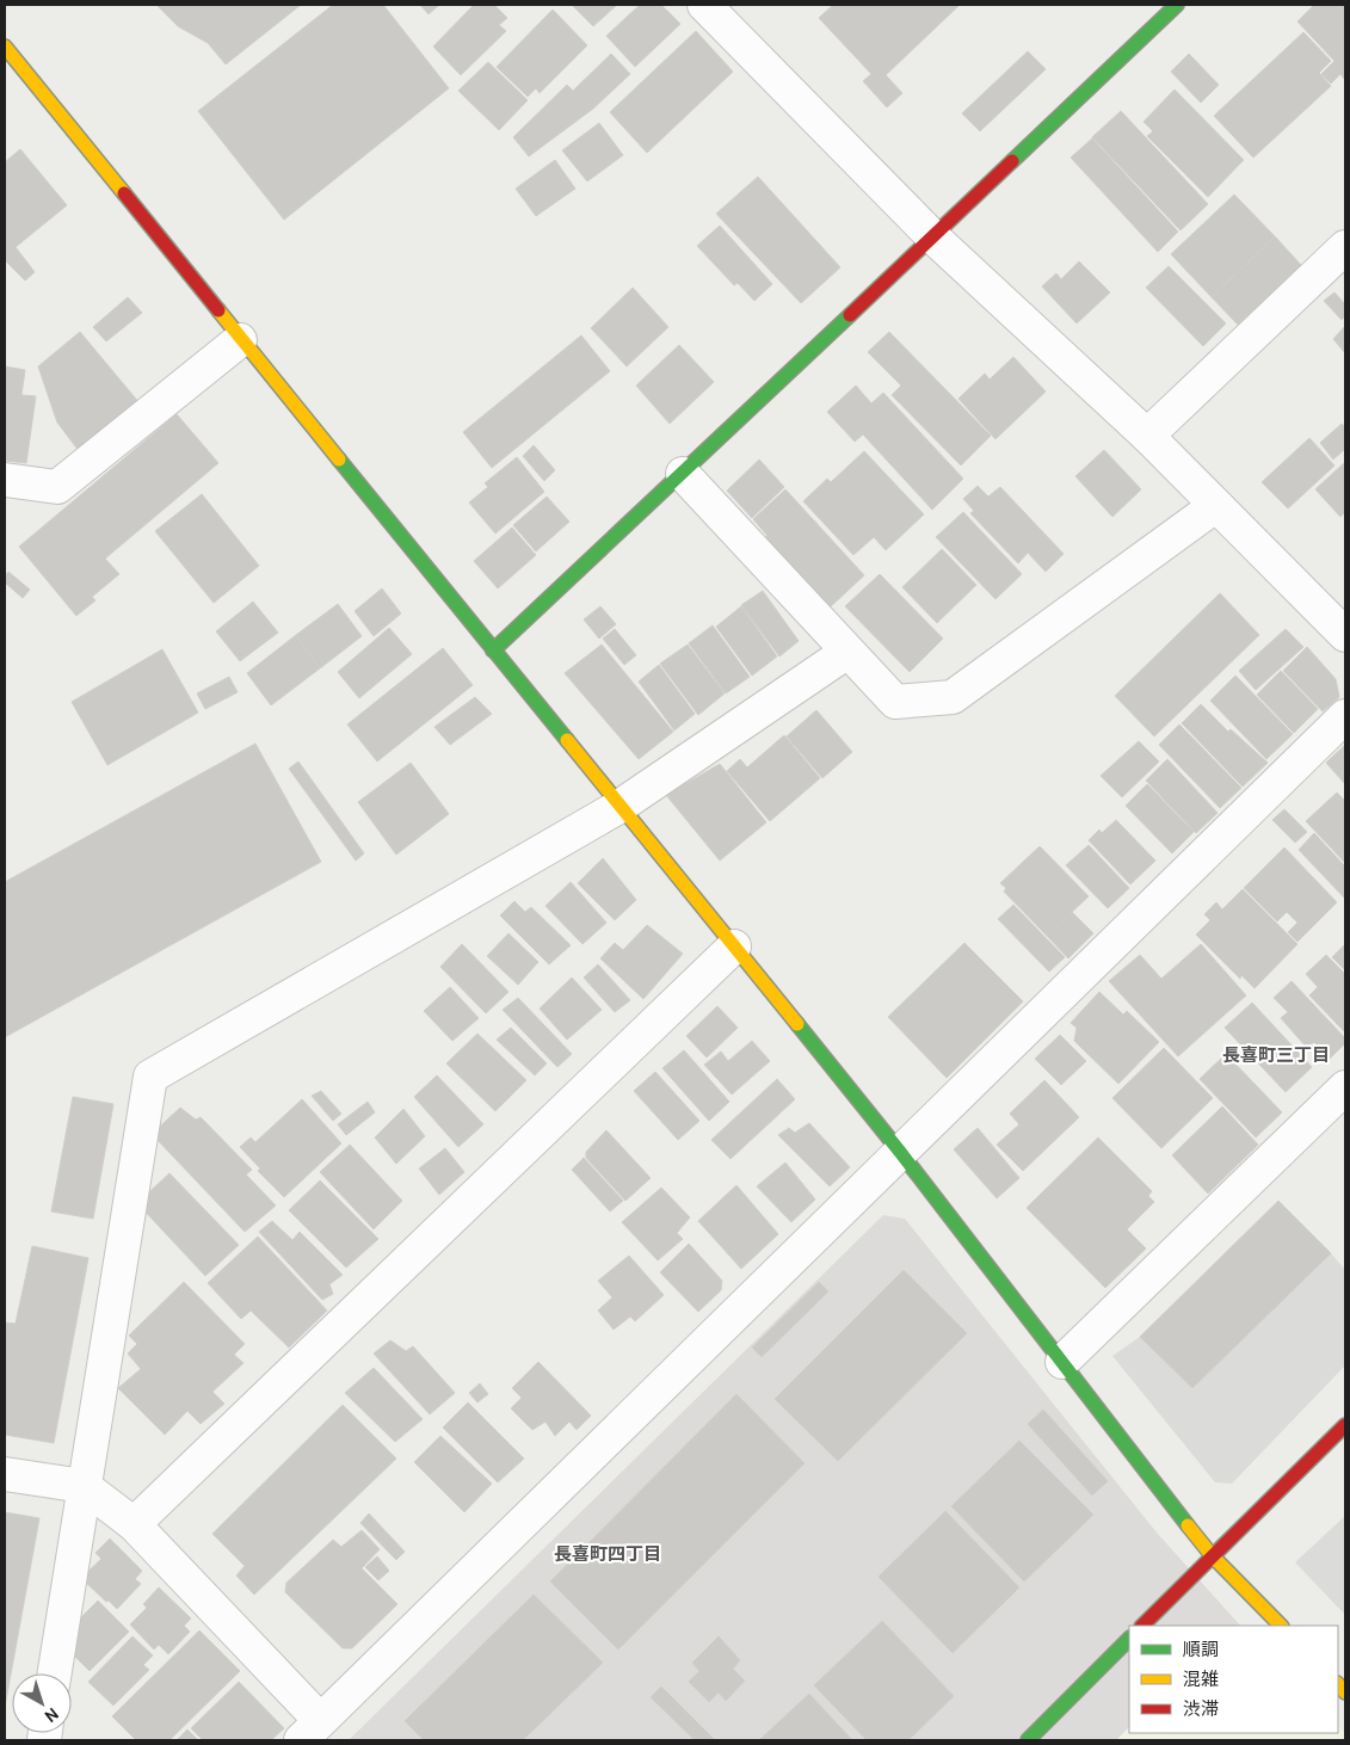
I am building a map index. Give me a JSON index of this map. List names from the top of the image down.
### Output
{
  "districts": ["長喜町三丁目", "長喜町四丁目"],
  "legend": ["順調", "混雑", "渋滞"],
  "north": "bottom right"
}
